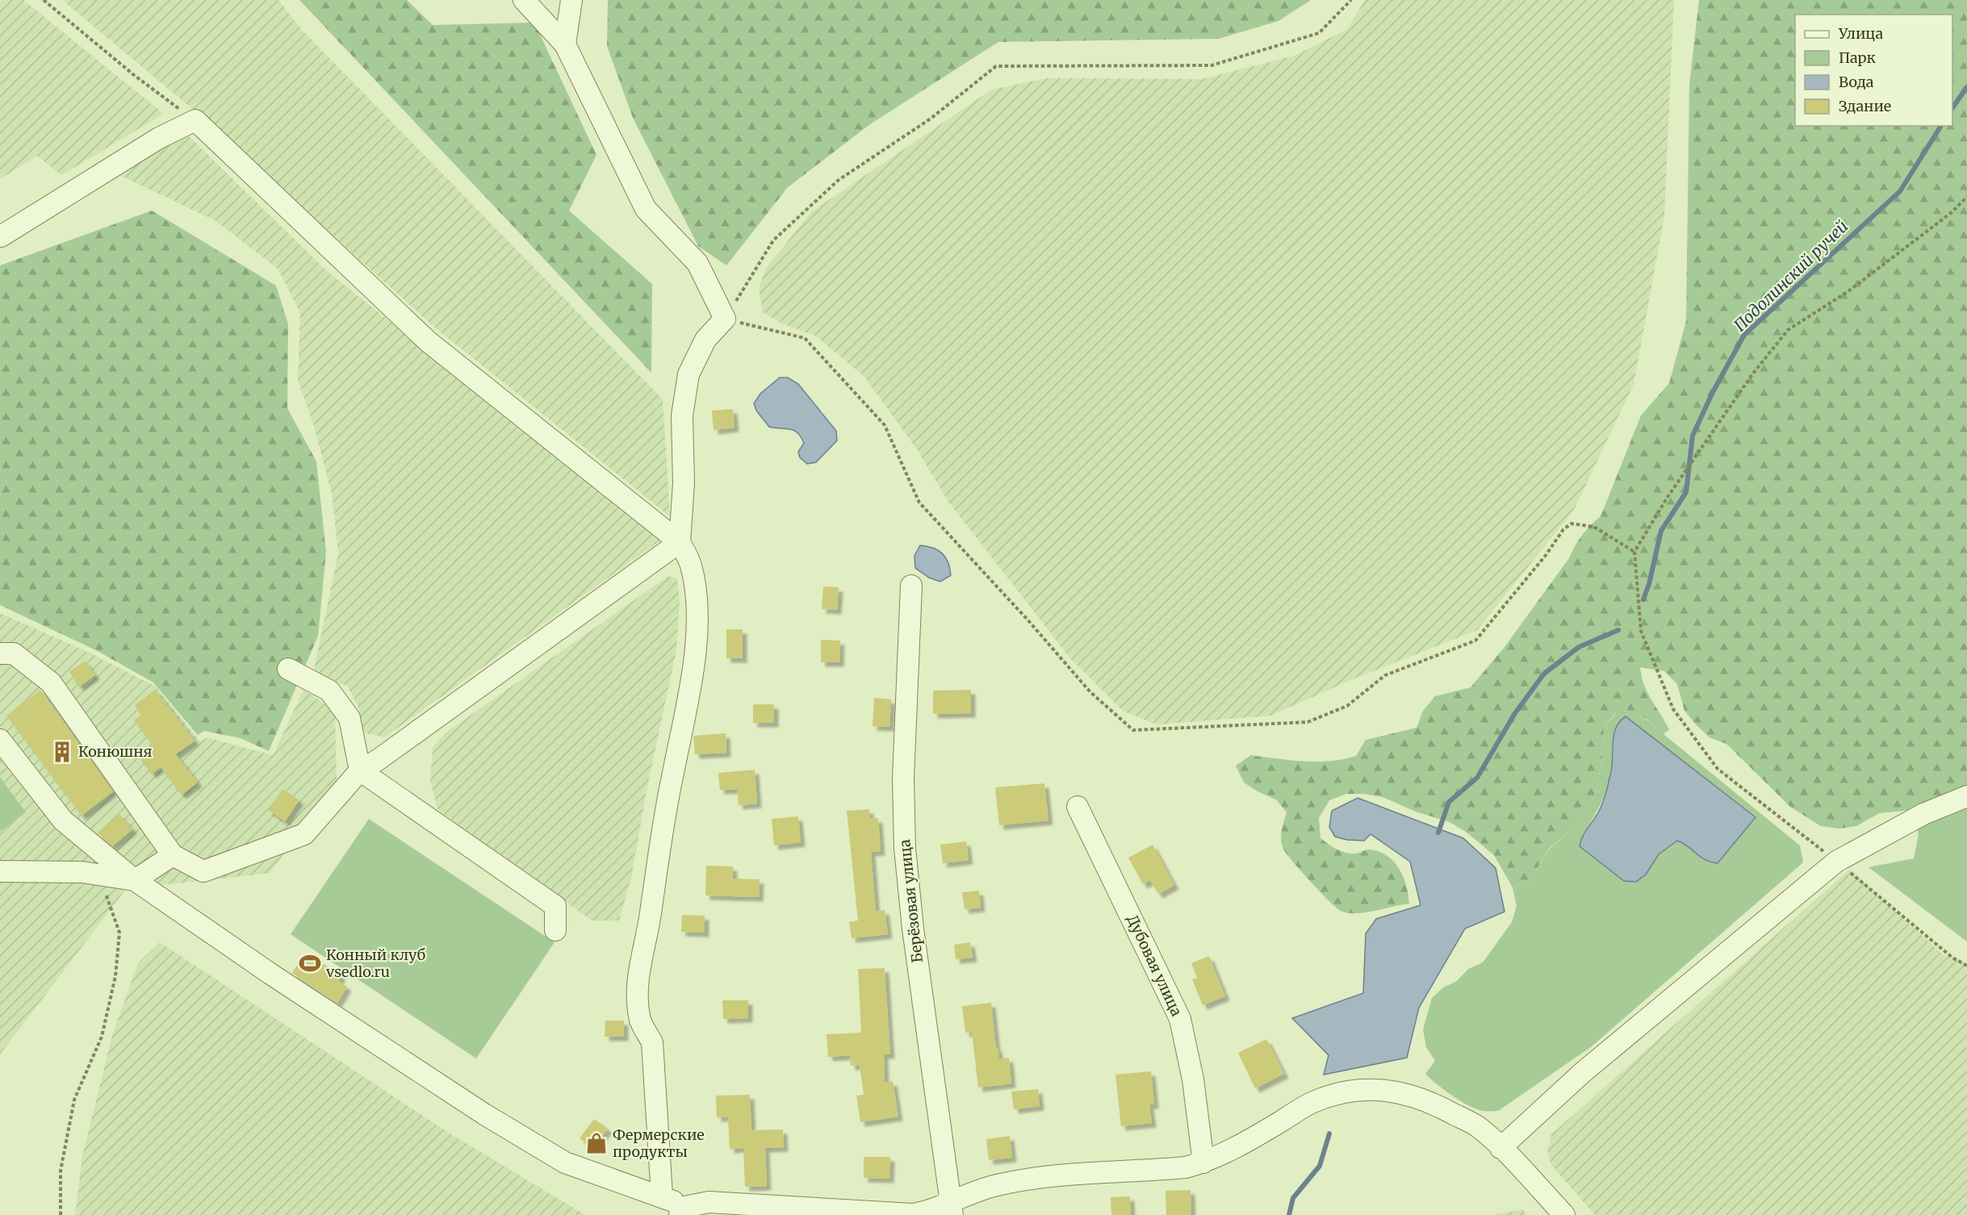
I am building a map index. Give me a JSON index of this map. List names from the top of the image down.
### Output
{
  "streets": {
    "street": ["Берёзовая улица", "Дубовая улица"]
  },
  "water": ["Подолинский ручей"],
  "places": {
    "building": ["Конюшня"],
    "sports": ["Конный клуб vsedlo.ru"],
    "shop": ["Фермерские продукты"]
  },
  "legend": [
    "Улица",
    "Парк",
    "Вода",
    "Здание"
  ]
}
